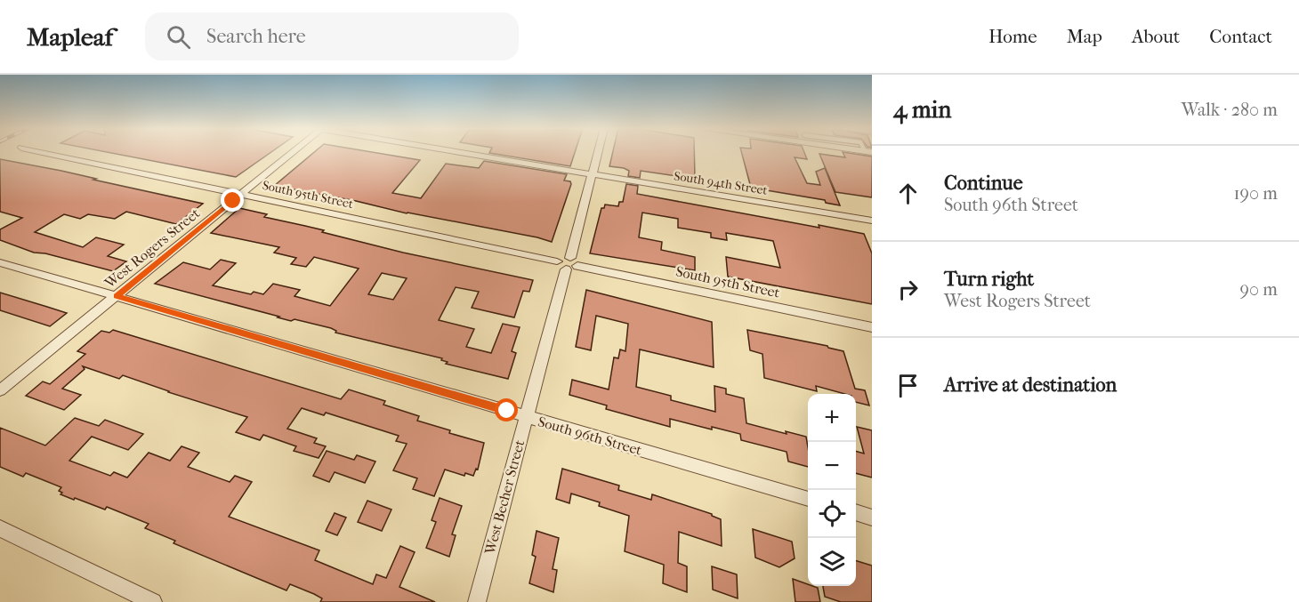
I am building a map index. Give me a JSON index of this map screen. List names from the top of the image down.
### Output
{
  "streets": {
    "street": [
      "South 94th Street",
      "South 95th Street",
      "West Rogers Street",
      "South 96th Street",
      "West Becher Street"
    ]
  },
  "crossings": [
    ["South 94th Street", "West Becher Street"],
    ["South 95th Street", "West Rogers Street"],
    ["South 95th Street", "West Becher Street"],
    ["West Rogers Street", "South 96th Street"],
    ["South 96th Street", "West Becher Street"]
  ],
  "page": {
    "header": "Mapleaf",
    "search": "Search here",
    "nav": [
      "Home",
      "Map",
      "About",
      "Contact"
    ],
    "heading": ["4 min", "Walk · 280 m"],
    "list": [
      ["Continue", "South 96th Street", "190 m"],
      ["Turn right", "West Rogers Street", "90 m"],
      "Arrive at destination"
    ],
    "map_buttons": ["+", "−"]
  }
}
